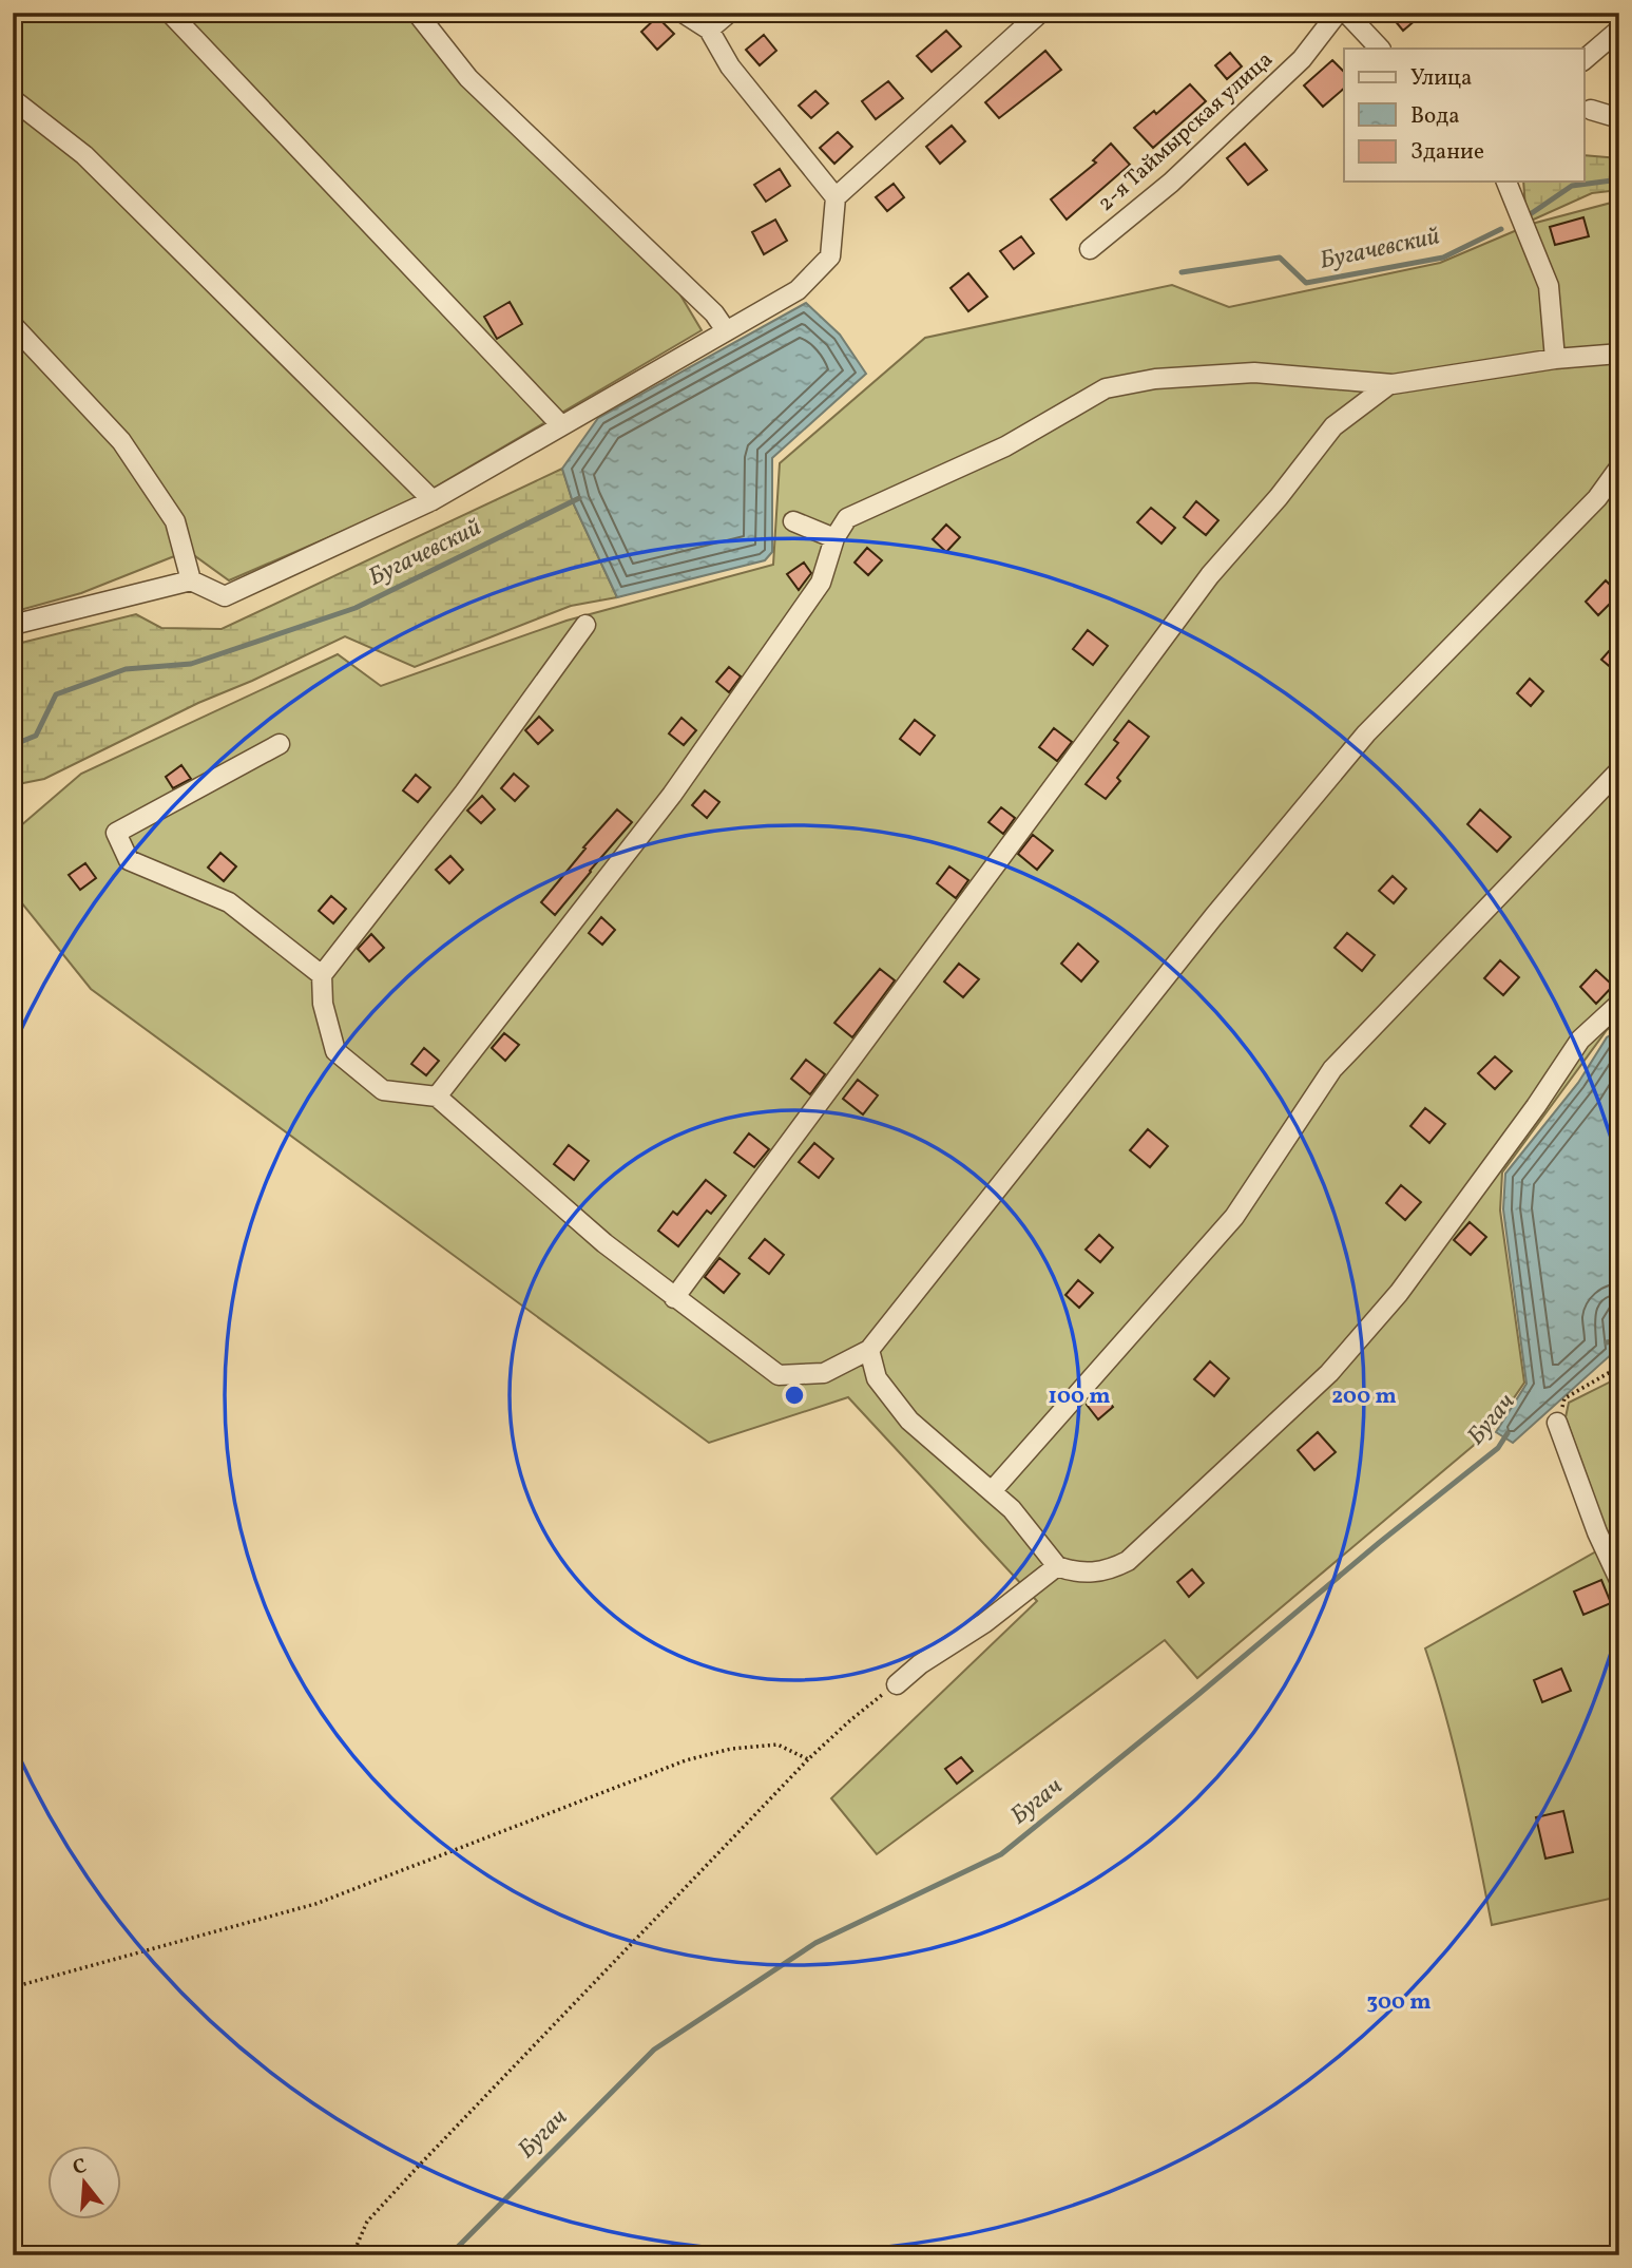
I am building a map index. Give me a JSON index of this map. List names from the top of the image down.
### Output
{
  "streets": {
    "street": ["2-я Таймырская улица"]
  },
  "water": ["Бугачевский", "Бугач"],
  "legend": ["Улица", "Вода", "Здание"],
  "north": "top",
  "rings": ["100 m", "200 m", "300 m"]
}
